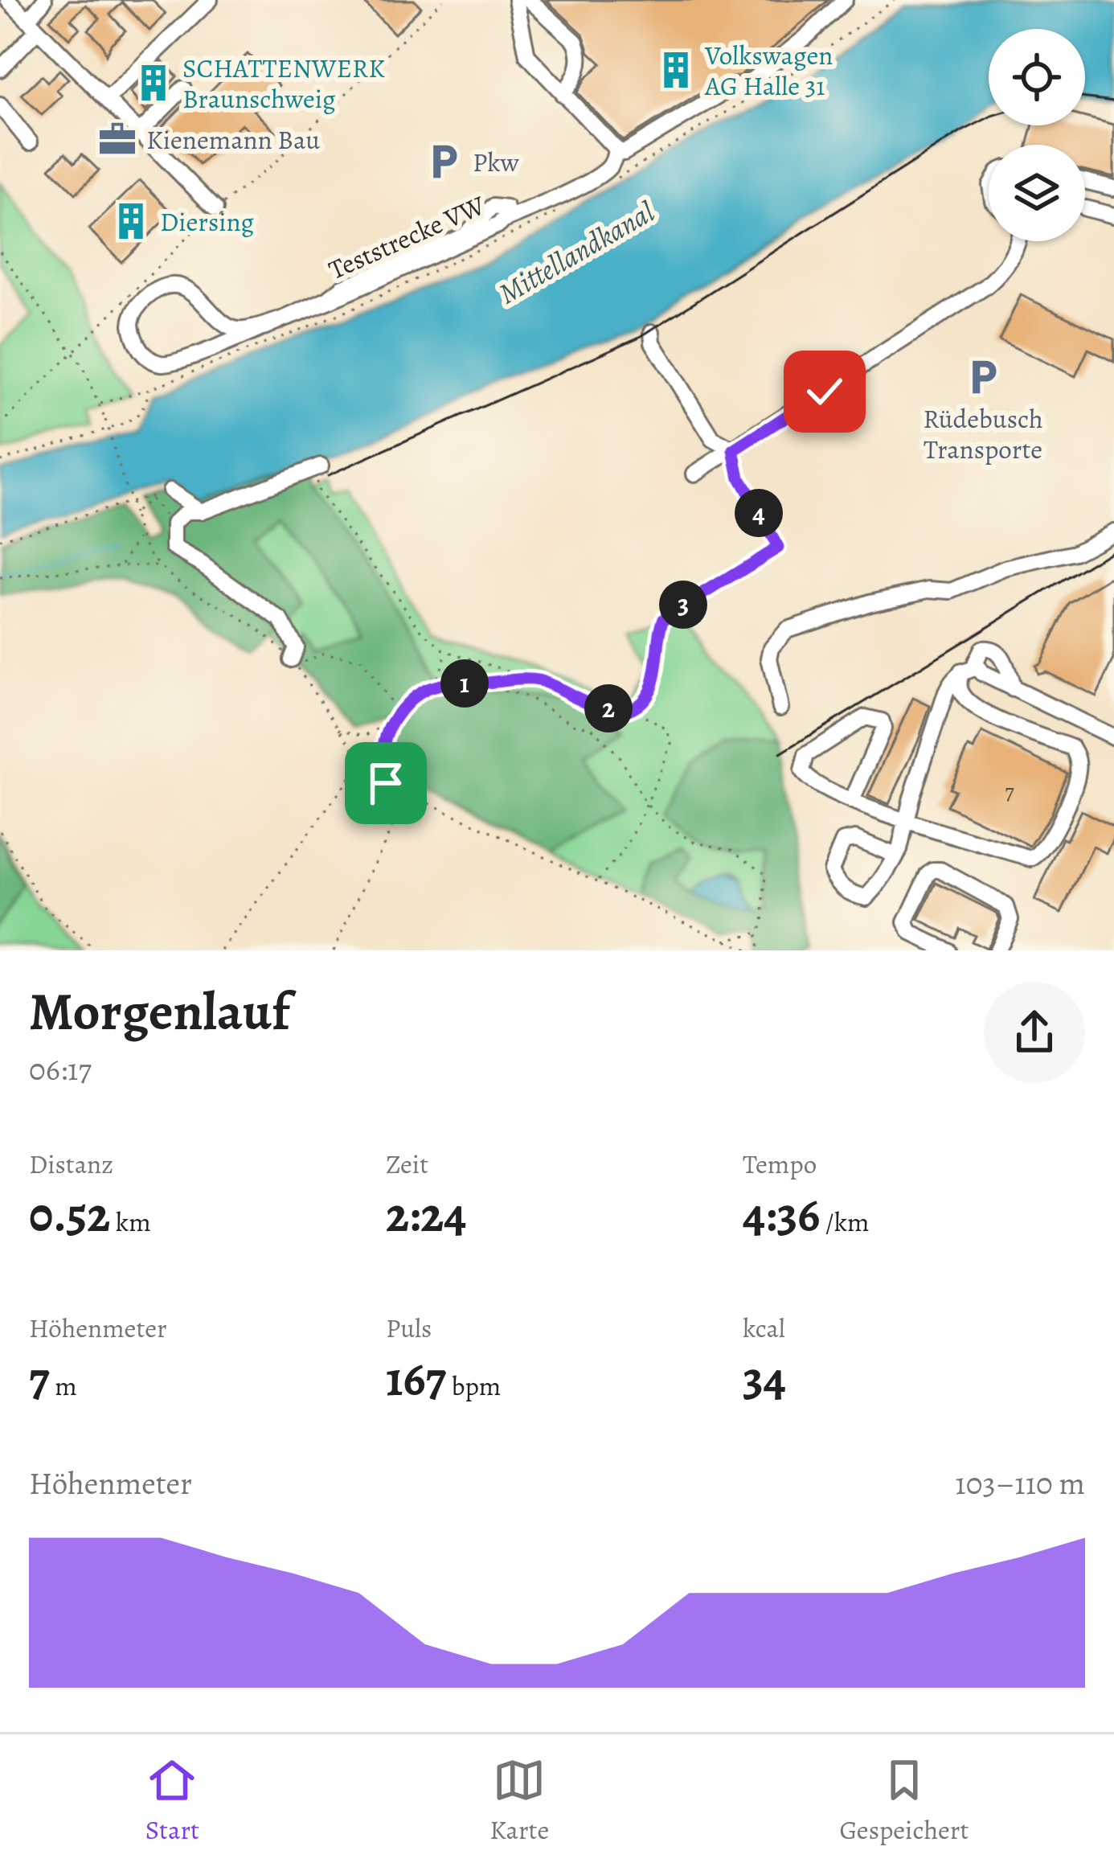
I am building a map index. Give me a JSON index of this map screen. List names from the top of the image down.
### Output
{
  "streets": {
    "street": ["Teststrecke VW"]
  },
  "water": ["Mittellandkanal"],
  "places": {
    "building": ["Volkswagen AG Halle 31", "SCHATTENWERK Braunschweig", "Diersing"],
    "office": ["Kienemann Bau"],
    "parking": ["Pkw", "Rüdebusch Transporte"]
  },
  "house_numbers": ["7"],
  "page": {
    "pins": [
      "4",
      "3",
      "1",
      "2"
    ],
    "heading": ["Morgenlauf", "06:17"],
    "stats": [
      ["Distanz", "0.52 km"],
      ["Zeit", "2:24"],
      ["Tempo", "4:36 /km"],
      ["Höhenmeter", "7 m"],
      ["Puls", "167 bpm"],
      ["kcal", "34"]
    ],
    "chart": ["Höhenmeter", "103–110 m"],
    "tabs": ["Start", "Karte", "Gespeichert"]
  }
}
